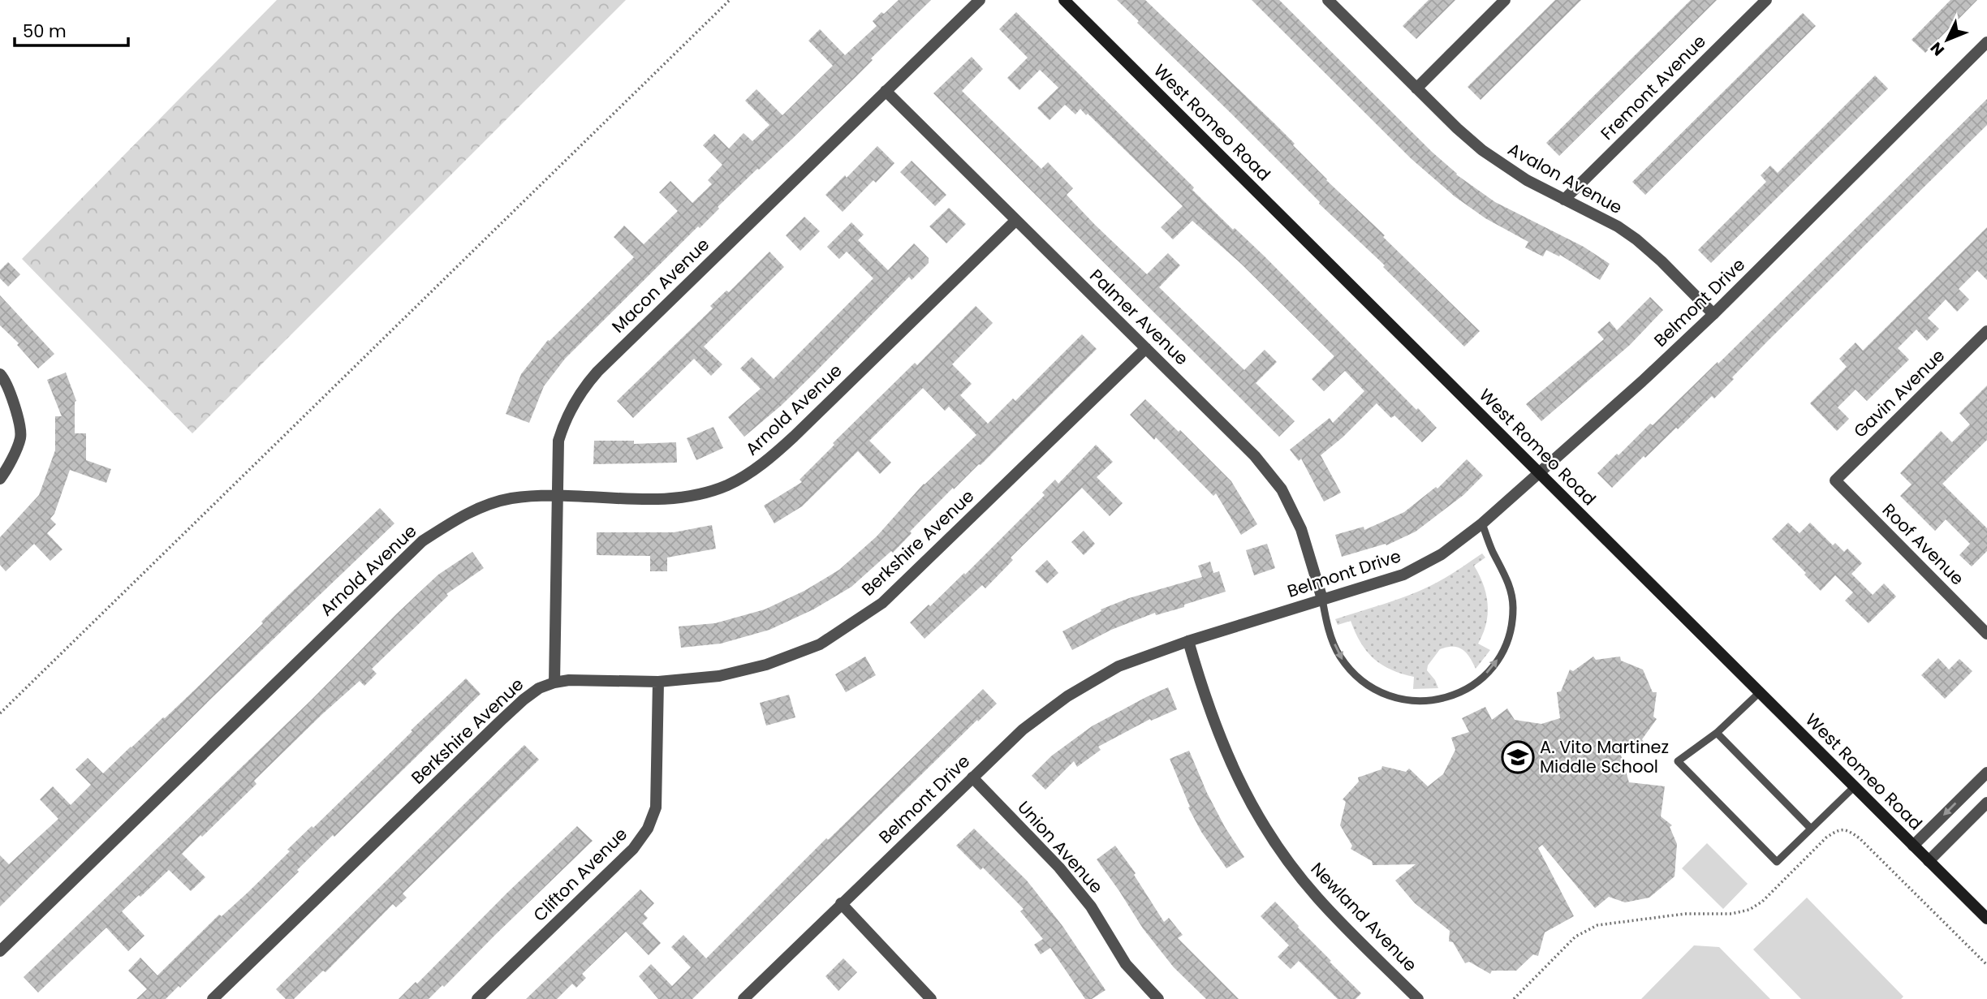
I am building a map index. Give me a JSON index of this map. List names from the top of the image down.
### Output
{
  "streets": {
    "main road": ["West Romeo Road"],
    "street": [
      "Fremont Avenue",
      "Avalon Avenue",
      "Macon Avenue",
      "Belmont Drive",
      "Palmer Avenue",
      "Gavin Avenue",
      "Arnold Avenue",
      "Berkshire Avenue",
      "Roof Avenue",
      "Union Avenue",
      "Clifton Avenue",
      "Newland Avenue"
    ]
  },
  "crossings": [
    ["Fremont Avenue", "Avalon Avenue"],
    ["West Romeo Road", "Belmont Drive"],
    ["Avalon Avenue", "Belmont Drive"],
    ["Macon Avenue", "Palmer Avenue"],
    ["Macon Avenue", "Arnold Avenue"],
    ["Macon Avenue", "Berkshire Avenue"],
    ["Belmont Drive", "Palmer Avenue"],
    ["Belmont Drive", "Union Avenue"],
    ["Belmont Drive", "Newland Avenue"],
    ["Palmer Avenue", "Arnold Avenue"],
    ["Palmer Avenue", "Berkshire Avenue"],
    ["Gavin Avenue", "Roof Avenue"],
    ["Berkshire Avenue", "Clifton Avenue"]
  ],
  "places": {
    "school or university": ["A. Vito Martinez Middle School"]
  },
  "scale_bar": "50 m",
  "north": "bottom left"
}
